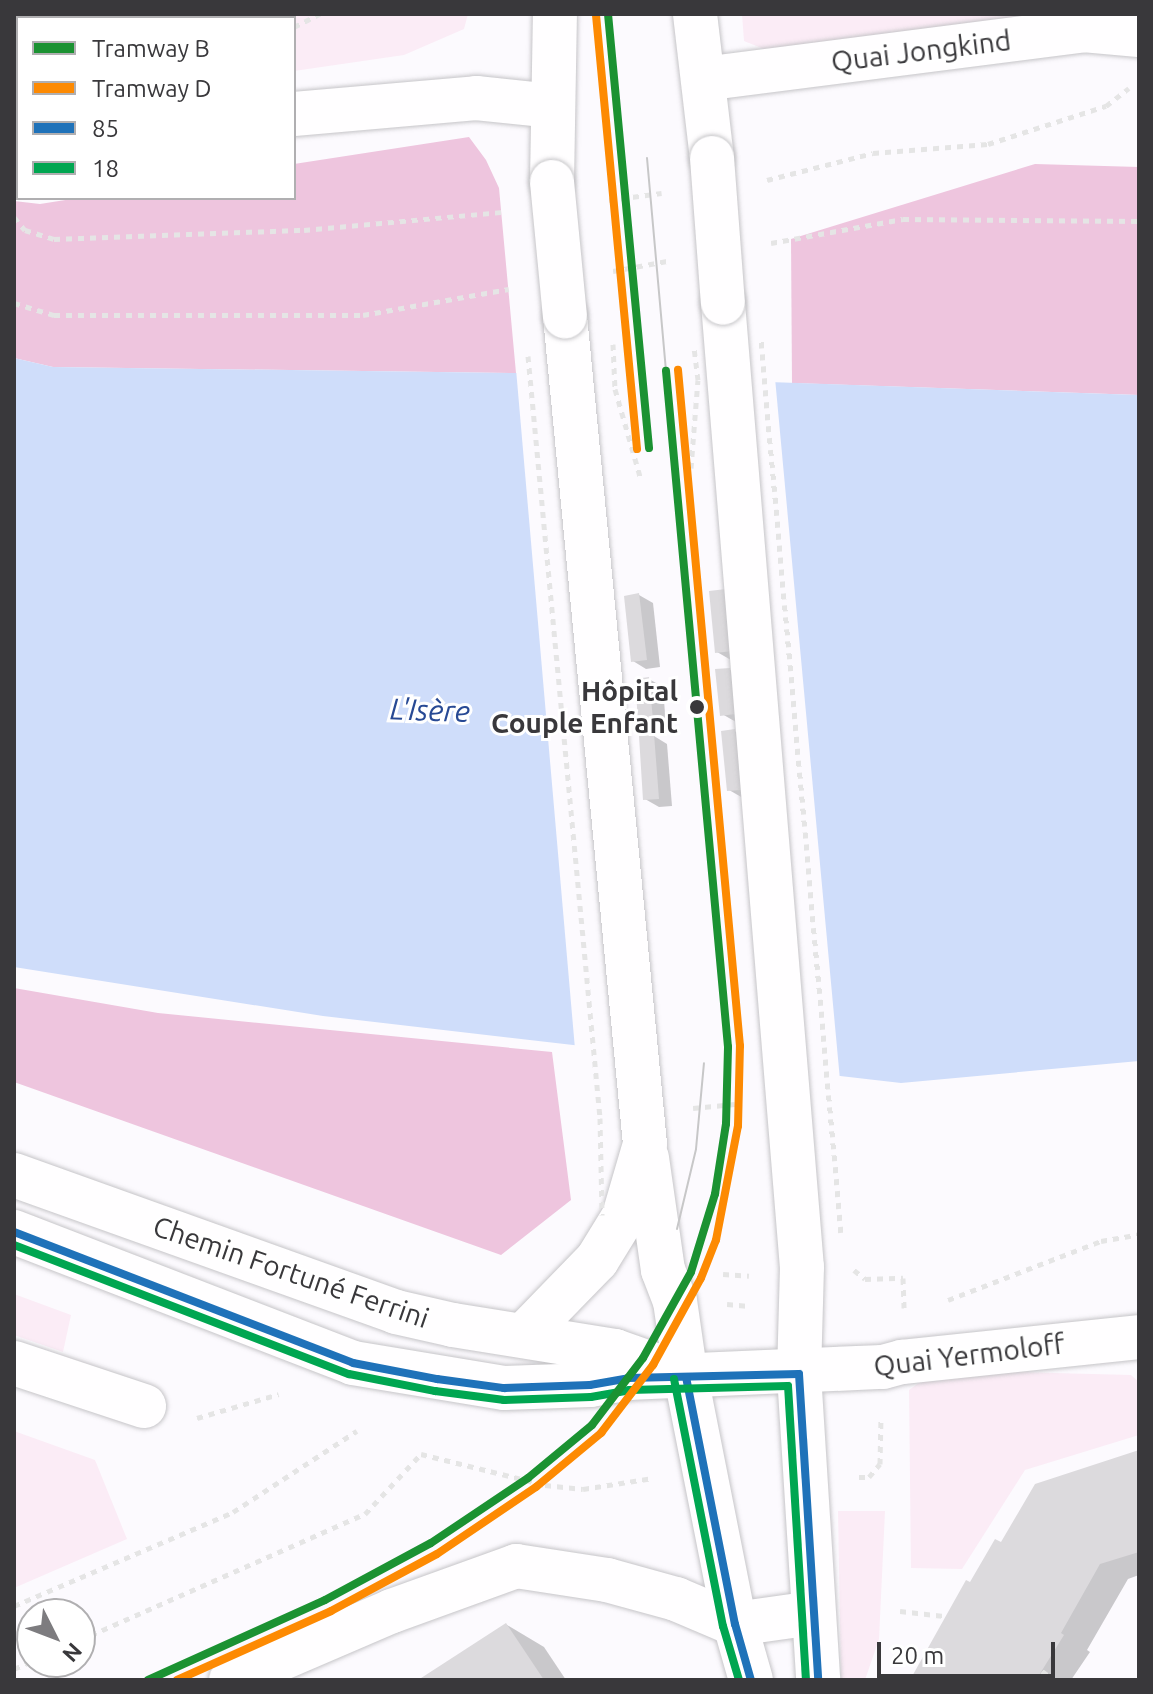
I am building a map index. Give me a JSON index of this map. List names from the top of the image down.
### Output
{
  "streets": {
    "street": ["Quai Jongkind", "Chemin Fortuné Ferrini", "Quai Yermoloff"]
  },
  "crossings": [
    ["Chemin Fortuné Ferrini", "Quai Yermoloff"]
  ],
  "water": ["L'Isère"],
  "places": ["Hôpital Couple Enfant"],
  "lines": [
    "tram line B",
    "tram line D",
    "transit line 85",
    "transit line 18"
  ],
  "legend": [
    "Tramway B",
    "Tramway D",
    "85",
    "18"
  ],
  "scale_bar": "20 m",
  "north": "bottom right"
}
